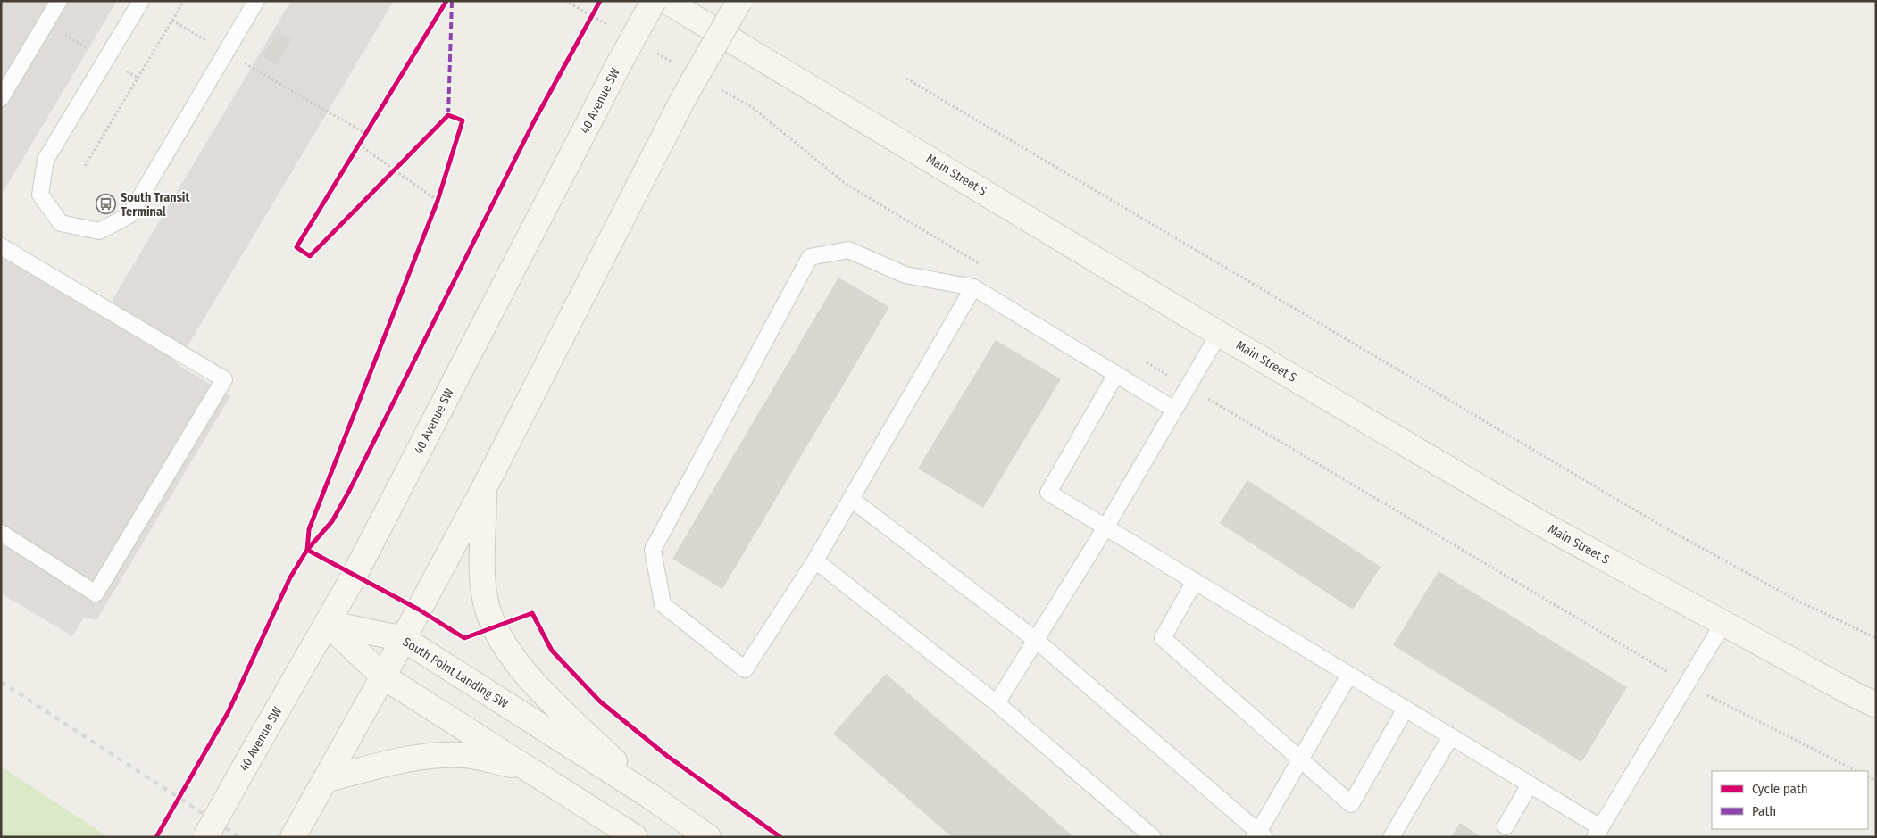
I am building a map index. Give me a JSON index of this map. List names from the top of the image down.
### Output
{
  "streets": {
    "main road": ["40 Avenue SW", "Main Street S", "South Point Landing SW"]
  },
  "crossings": [
    ["40 Avenue SW", "South Point Landing SW"]
  ],
  "places": {
    "bus stop": ["South Transit Terminal"]
  },
  "legend": ["Cycle path", "Path"]
}
